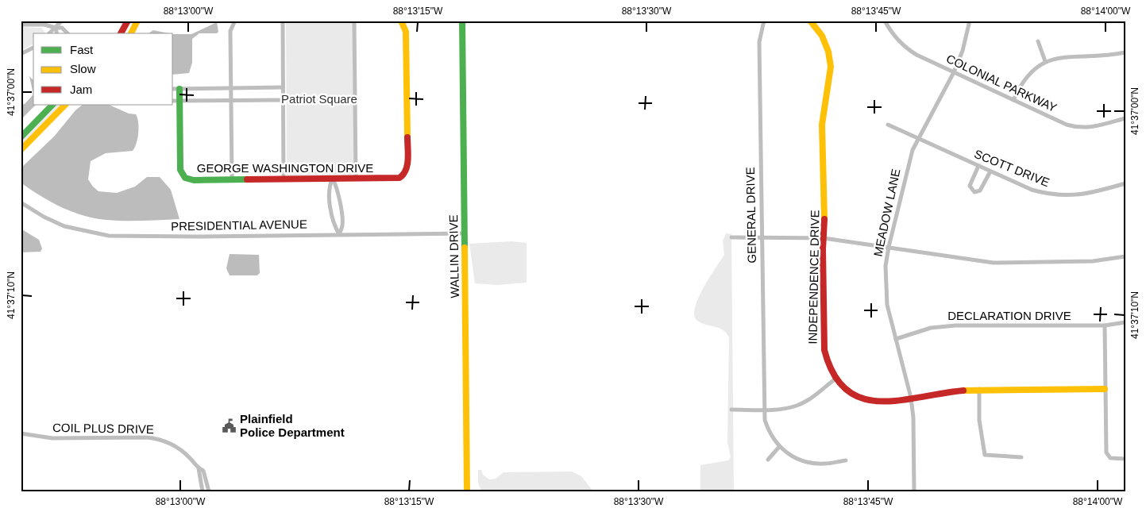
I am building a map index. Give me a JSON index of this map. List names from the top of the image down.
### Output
{
  "streets": {
    "street": [
      "COLONIAL PARKWAY",
      "GEORGE WASHINGTON DRIVE",
      "SCOTT DRIVE",
      "MEADOW LANE",
      "GENERAL DRIVE",
      "PRESIDENTIAL AVENUE",
      "WALLIN DRIVE",
      "INDEPENDENCE DRIVE",
      "DECLARATION DRIVE",
      "COIL PLUS DRIVE"
    ]
  },
  "crossings": [
    ["COLONIAL PARKWAY", "MEADOW LANE"],
    ["SCOTT DRIVE", "MEADOW LANE"],
    ["MEADOW LANE", "INDEPENDENCE DRIVE"],
    ["MEADOW LANE", "DECLARATION DRIVE"],
    ["PRESIDENTIAL AVENUE", "WALLIN DRIVE"]
  ],
  "parks": ["Patriot Square"],
  "places": {
    "public building": ["Plainfield Police Department"]
  },
  "legend": ["Fast", "Slow", "Jam"],
  "coordinates": [
    "88°13'00\"W",
    "88°13'15\"W",
    "88°13'30\"W",
    "88°13'45\"W",
    "88°14'00\"W",
    "41°37'00\"N",
    "41°37'10\"N"
  ]
}
